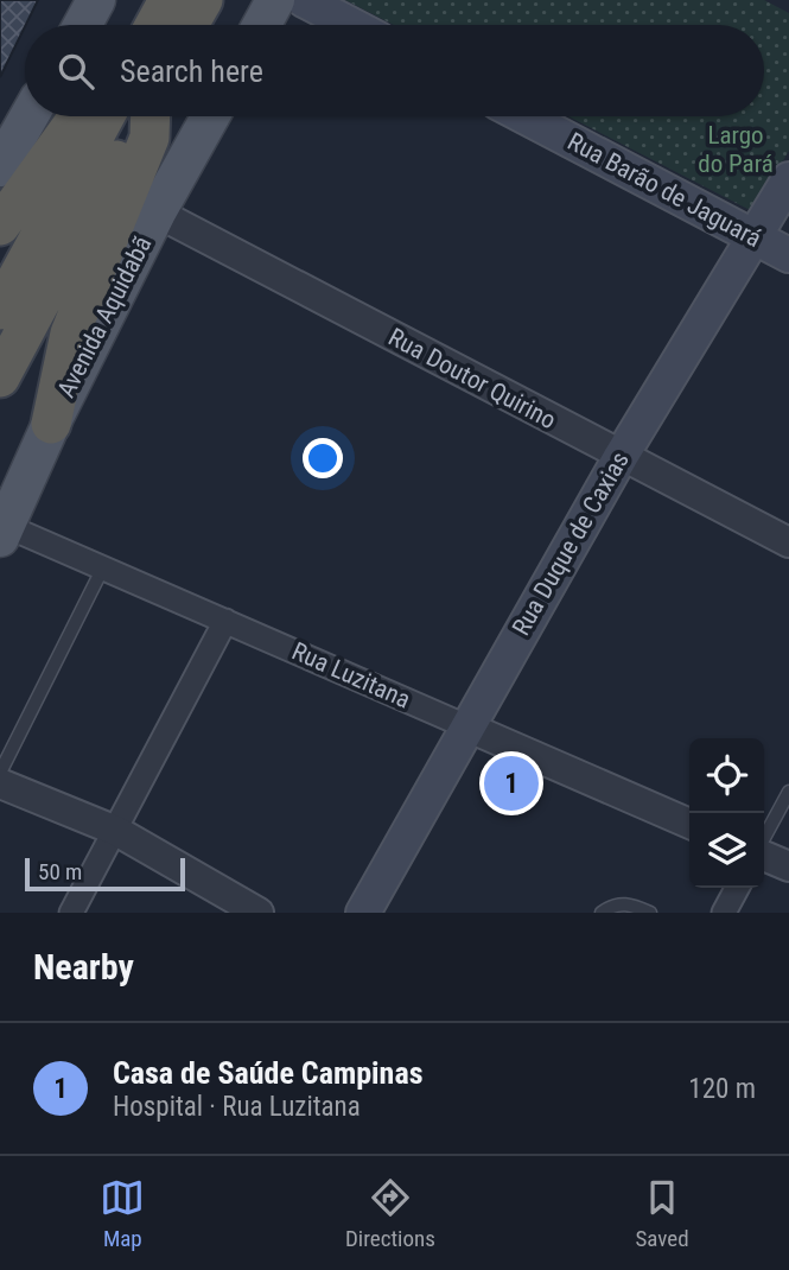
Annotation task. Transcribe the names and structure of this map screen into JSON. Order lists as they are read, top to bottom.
{
  "streets": {
    "main road": ["Rua Barão de Jaguará", "Avenida Aquidabã", "Rua Duque de Caxias"],
    "street": ["Rua Doutor Quirino", "Rua Luzitana"]
  },
  "crossings": [
    ["Rua Barão de Jaguará", "Rua Duque de Caxias"],
    ["Avenida Aquidabã", "Rua Doutor Quirino"],
    ["Avenida Aquidabã", "Rua Luzitana"],
    ["Rua Doutor Quirino", "Rua Duque de Caxias"],
    ["Rua Duque de Caxias", "Rua Luzitana"]
  ],
  "parks": ["Largo do Pará"],
  "scale_bar": "50 m",
  "page": {
    "search": "Search here",
    "pins": "1",
    "scale": "50 m",
    "heading": "Nearby",
    "list": [
      {
        "mark": "1",
        "name": "Casa de Saúde Campinas",
        "note": "Hospital · Rua Luzitana",
        "value": "120 m"
      }
    ],
    "nav": ["Map", "Directions", "Saved"]
  }
}
